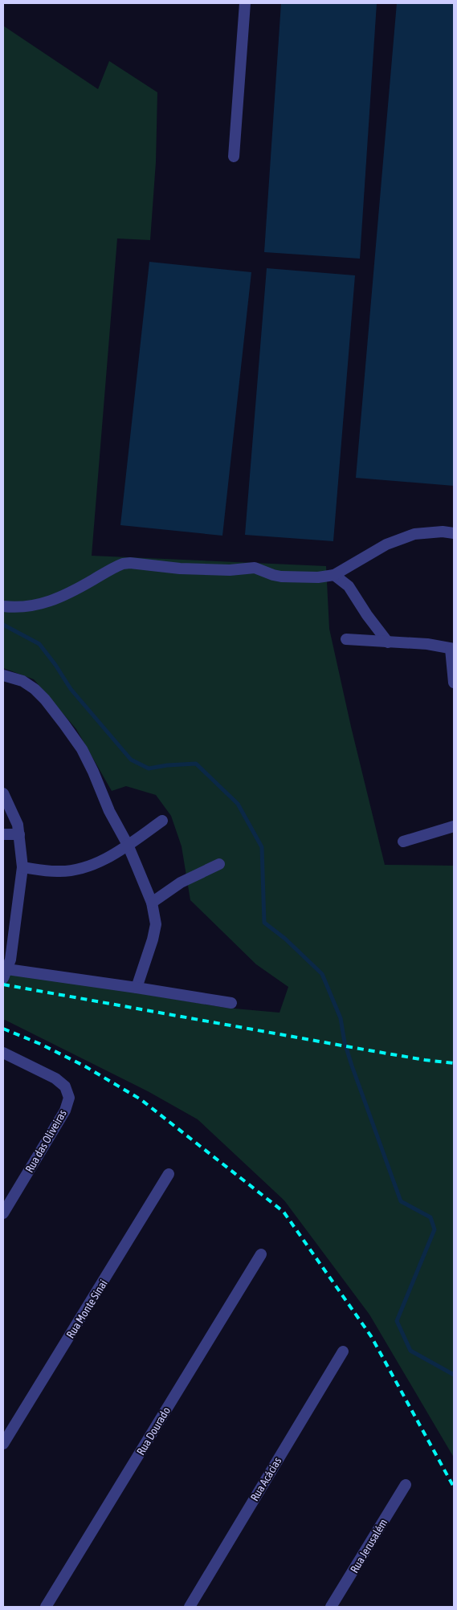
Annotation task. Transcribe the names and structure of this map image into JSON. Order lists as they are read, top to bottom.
{
  "streets": {
    "street": [
      "Rua das Oliveiras",
      "Rua Monte Sinai",
      "Rua Dourado",
      "Rua Acácias",
      "Rua Jerusalém"
    ]
  }
}
